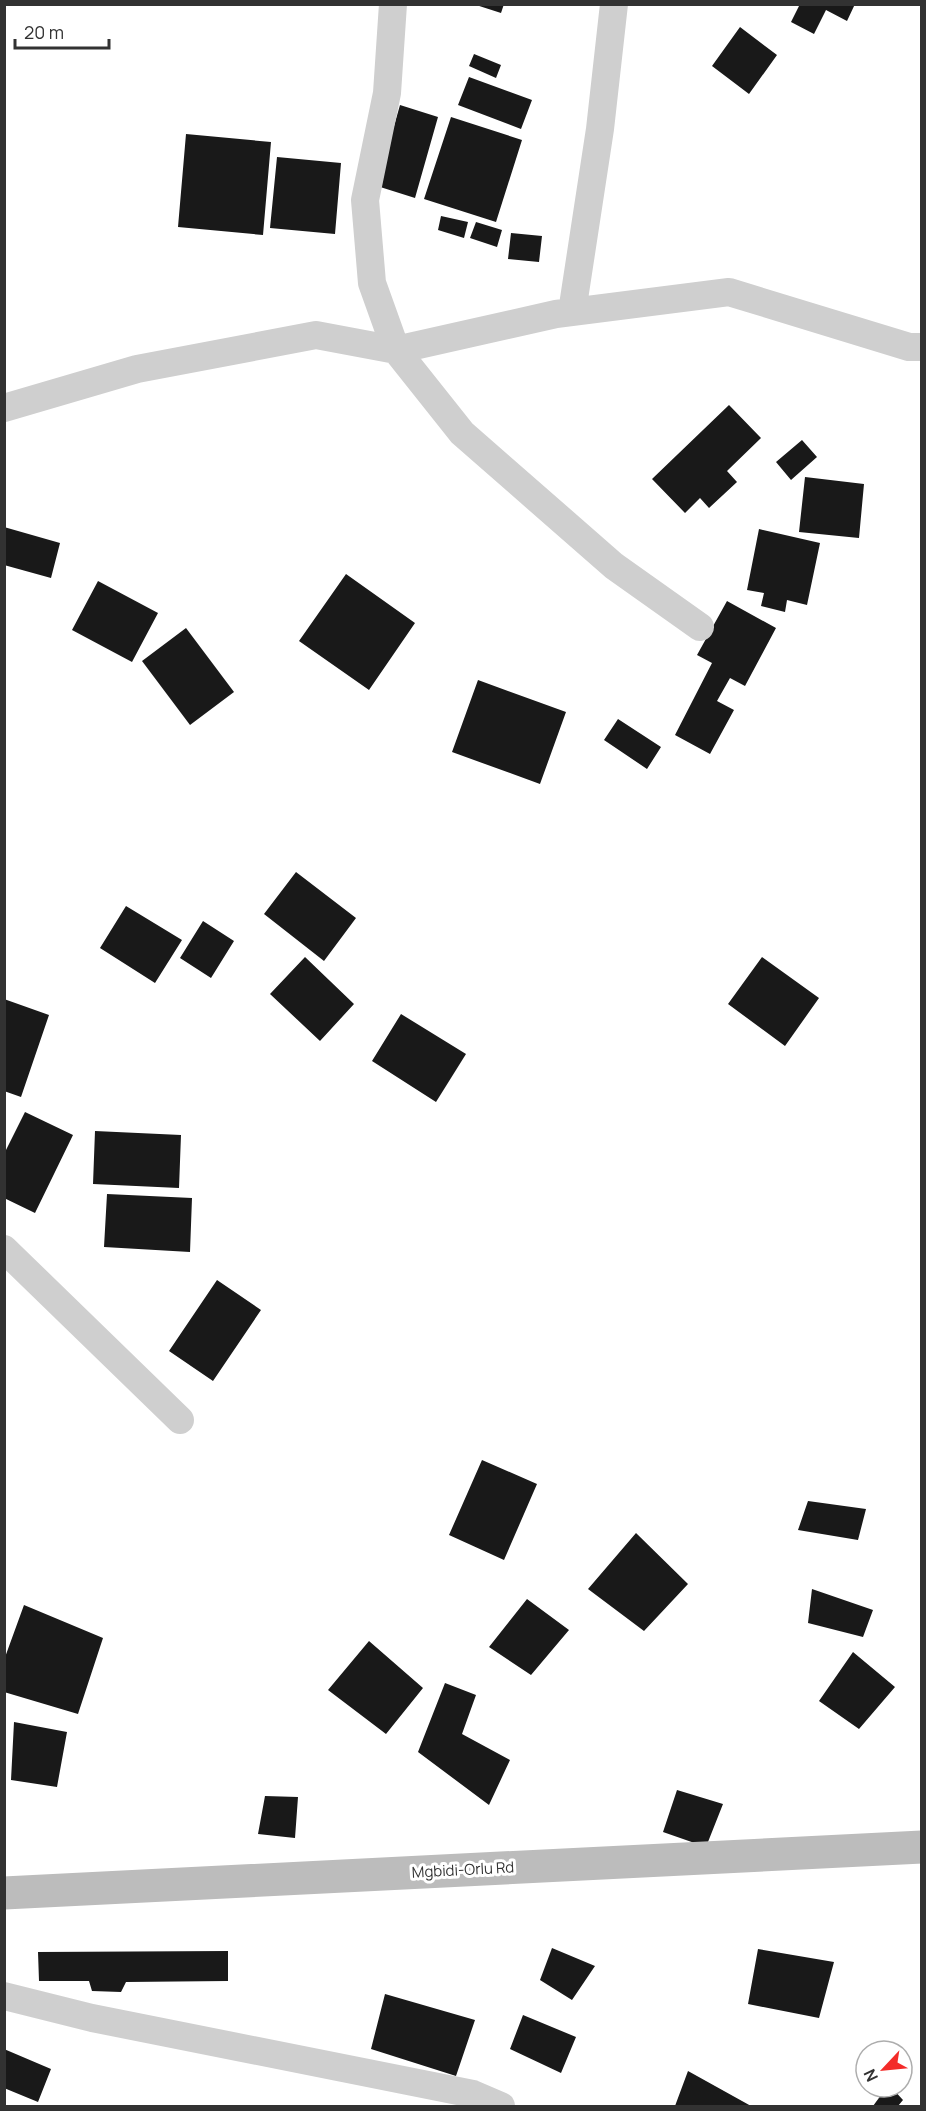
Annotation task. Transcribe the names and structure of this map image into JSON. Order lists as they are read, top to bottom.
{
  "streets": {
    "main road": ["Mgbidi-Orlu Rd"]
  },
  "scale_bar": "20 m",
  "north": "bottom left"
}
